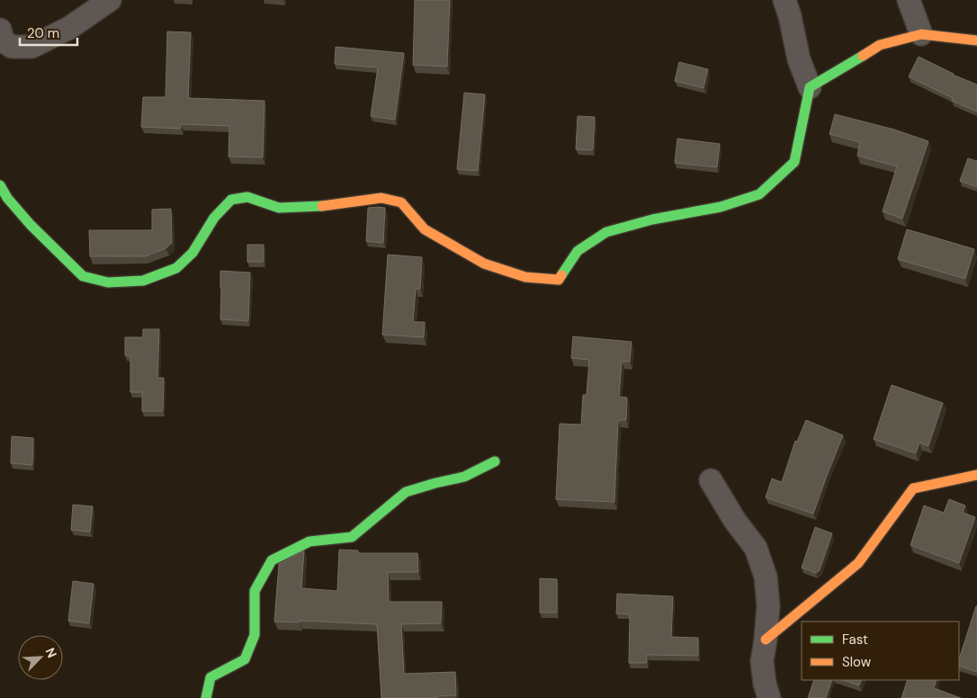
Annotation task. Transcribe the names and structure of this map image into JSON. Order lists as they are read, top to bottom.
{
  "legend": ["Fast", "Slow"],
  "scale_bar": "20 m",
  "north": "top right"
}
